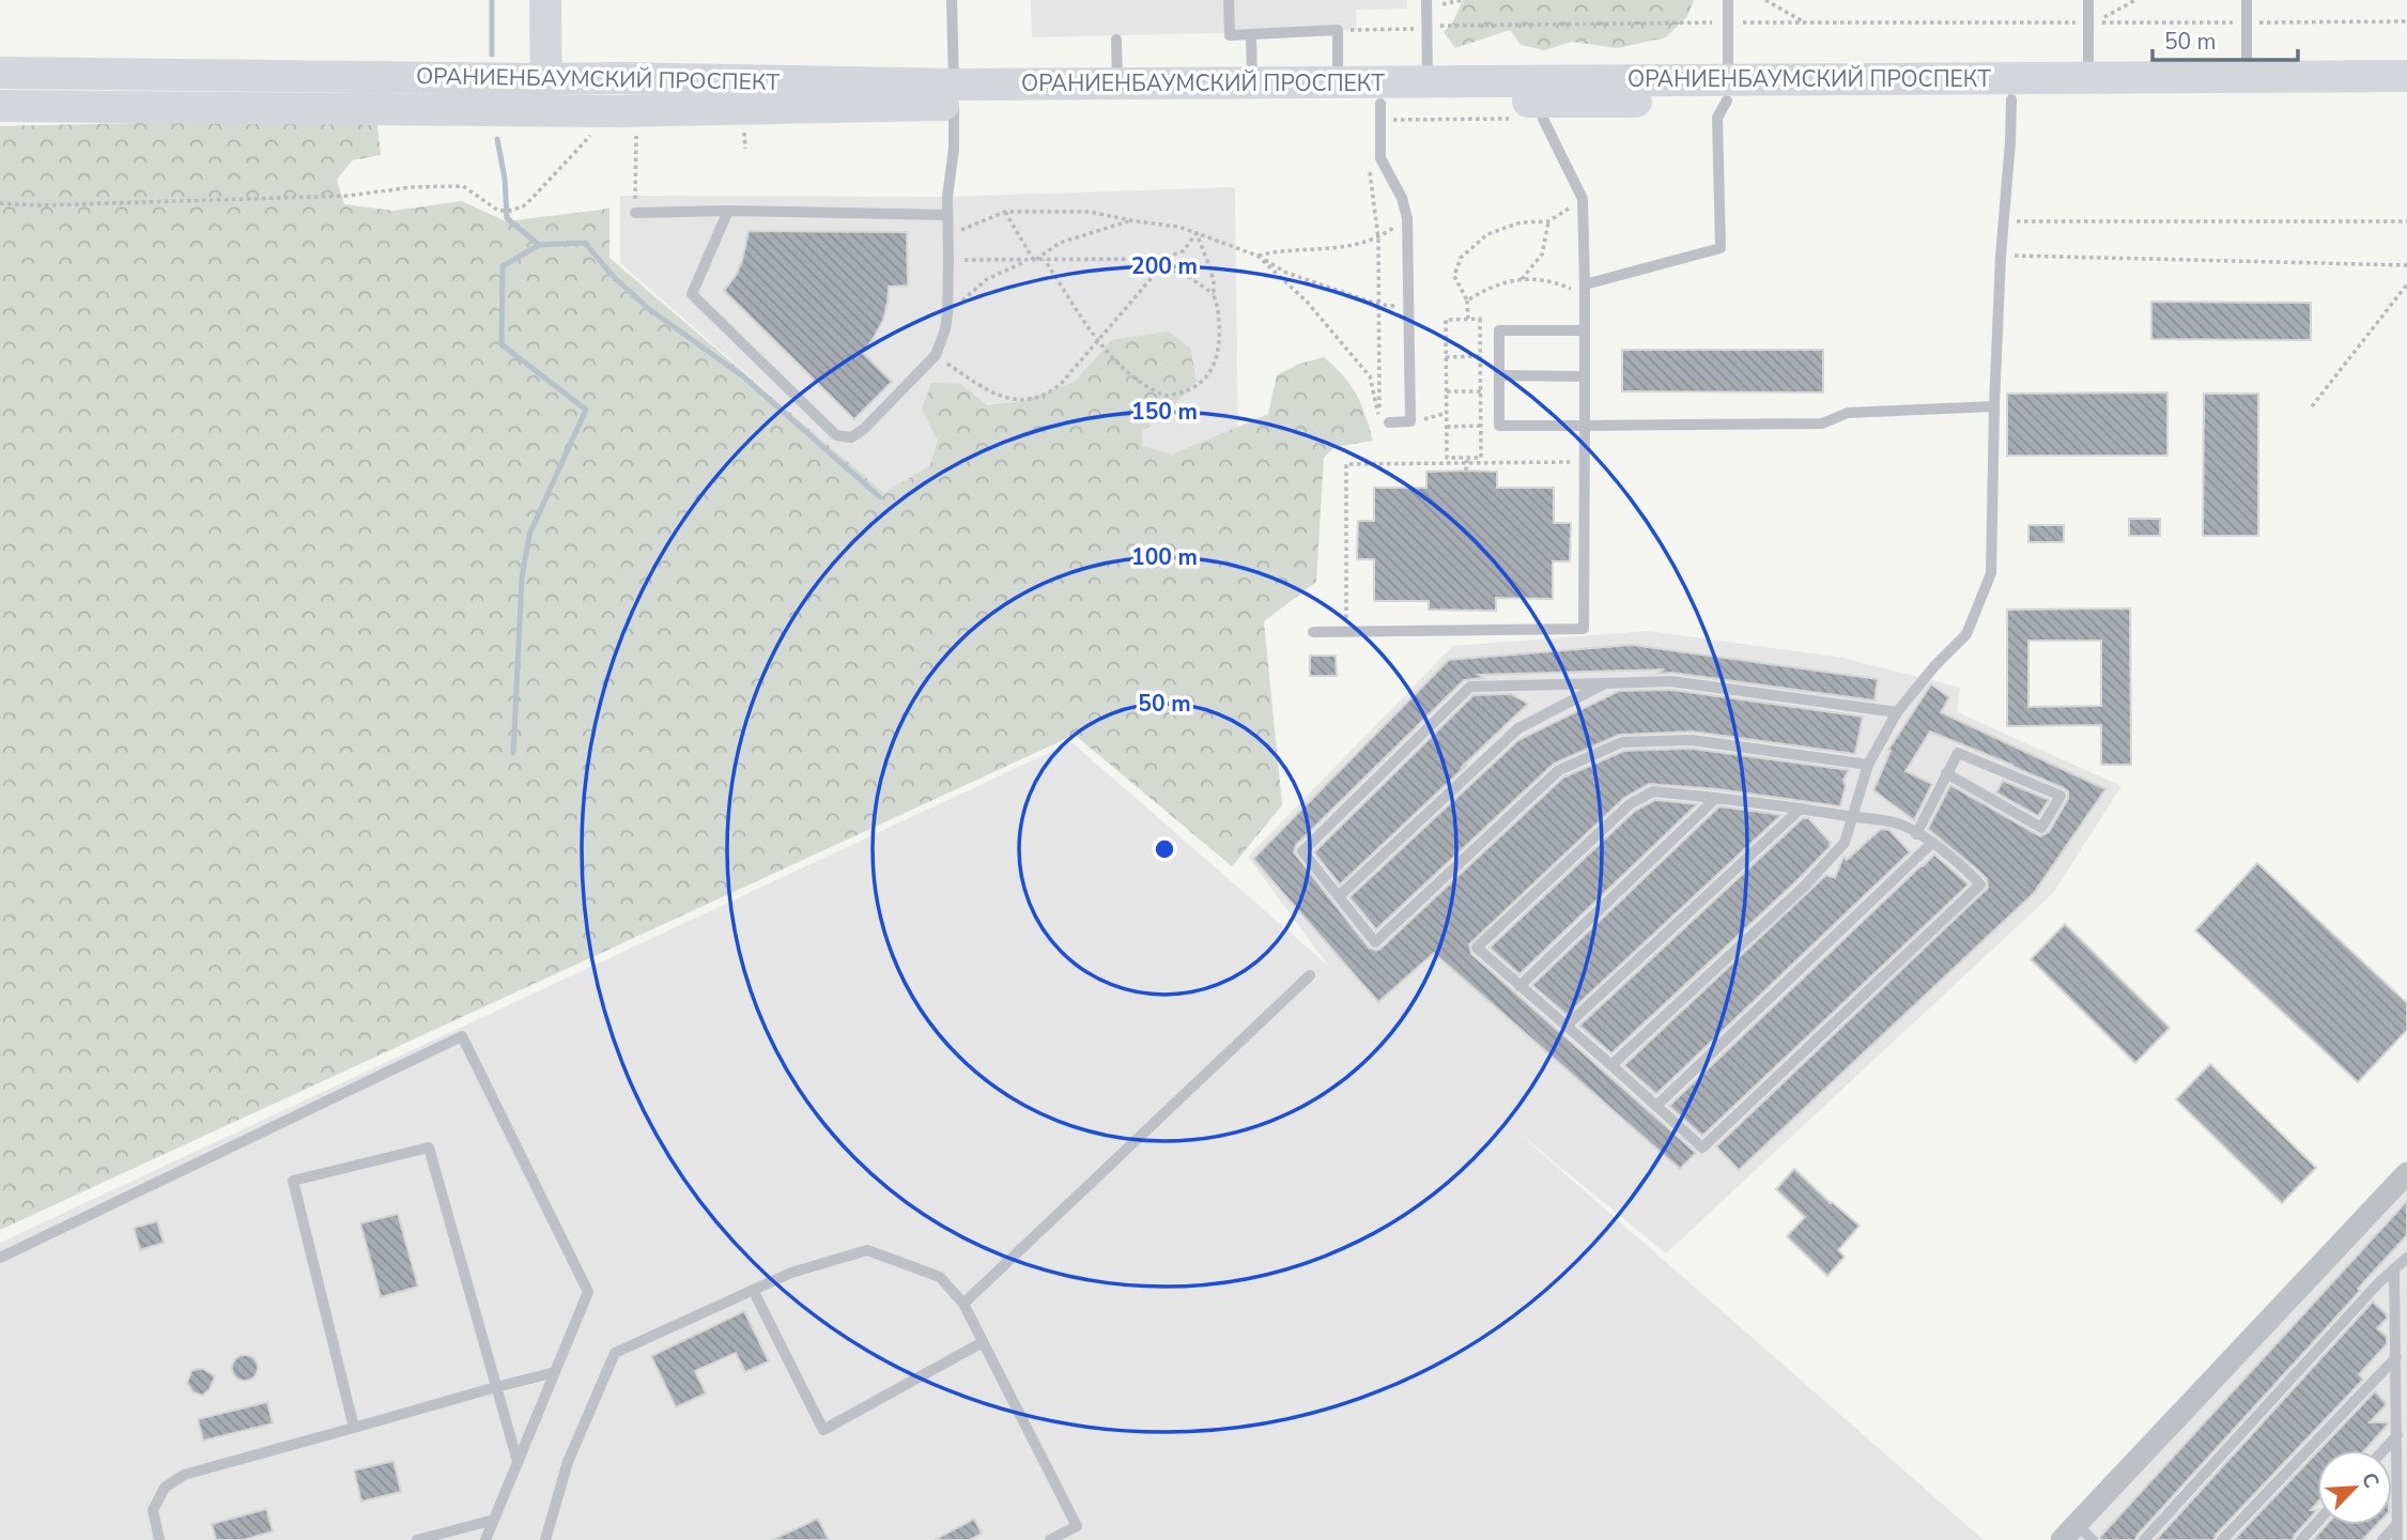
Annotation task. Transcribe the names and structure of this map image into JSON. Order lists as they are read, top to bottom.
{
  "streets": {
    "main road": ["ОРАНИЕНБАУМСКИЙ ПРОСПЕКТ"]
  },
  "scale_bar": "50 m",
  "north": "top right",
  "rings": [
    "200 m",
    "150 m",
    "100 m",
    "50 m"
  ]
}
